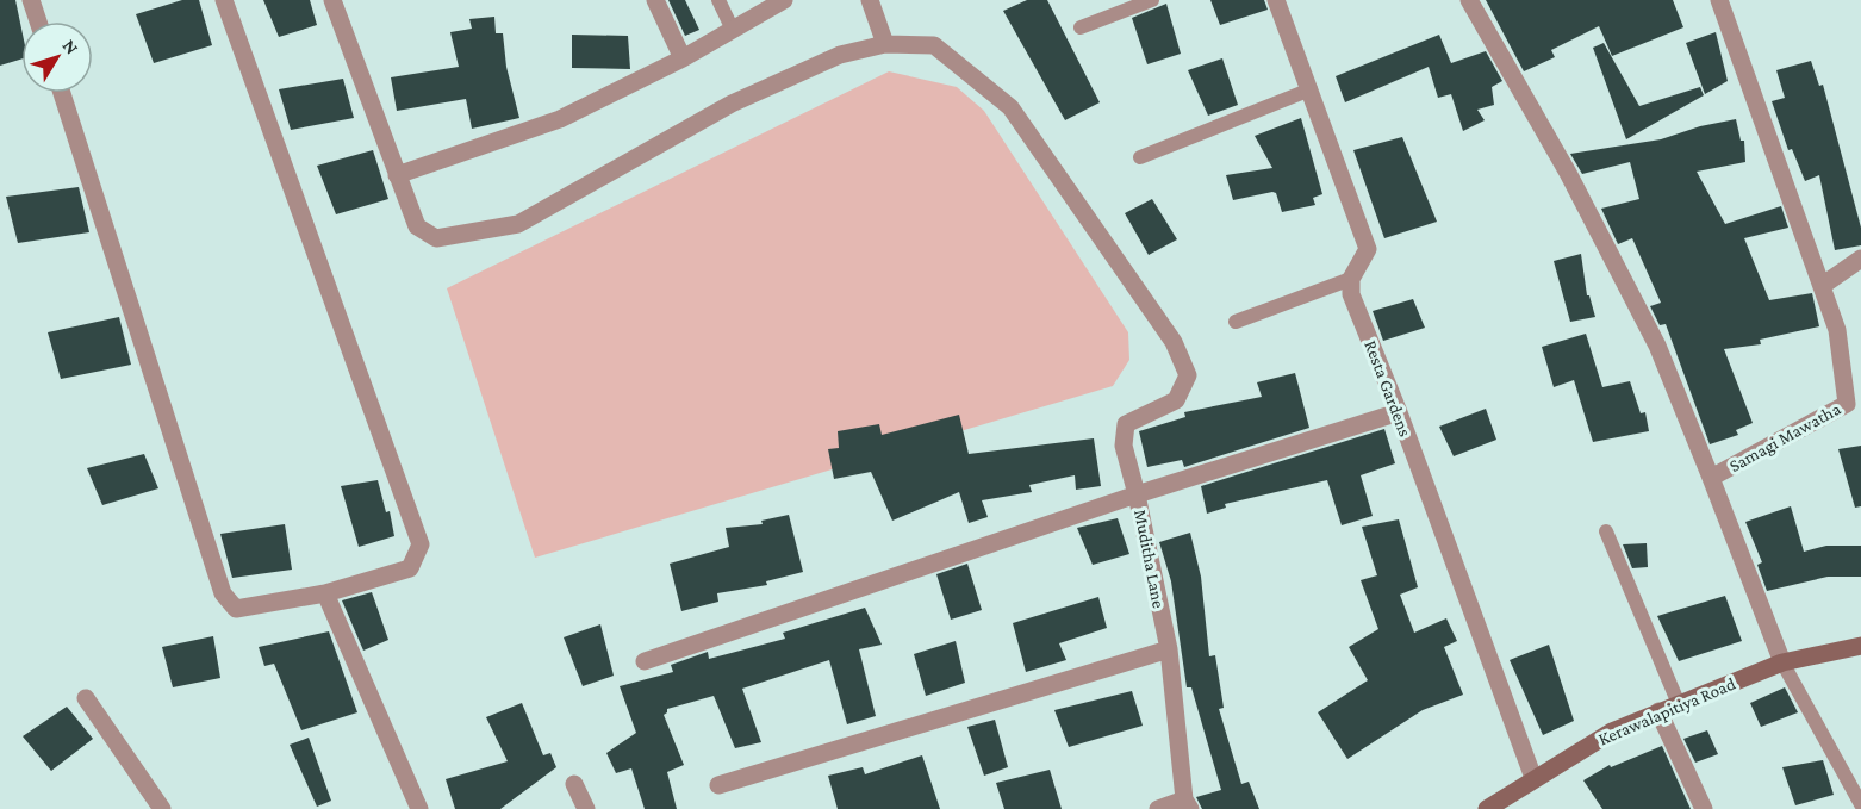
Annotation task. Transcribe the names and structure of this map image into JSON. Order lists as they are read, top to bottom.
{
  "streets": {
    "street": [
      "Resta Gardens",
      "Samagi Mawatha",
      "Muditha Lane",
      "Kerawalapitiya Road"
    ]
  },
  "crossings": [
    ["Resta Gardens", "Muditha Lane"],
    ["Resta Gardens", "Kerawalapitiya Road"],
    ["Samagi Mawatha", "Kerawalapitiya Road"]
  ],
  "north": "top right"
}
